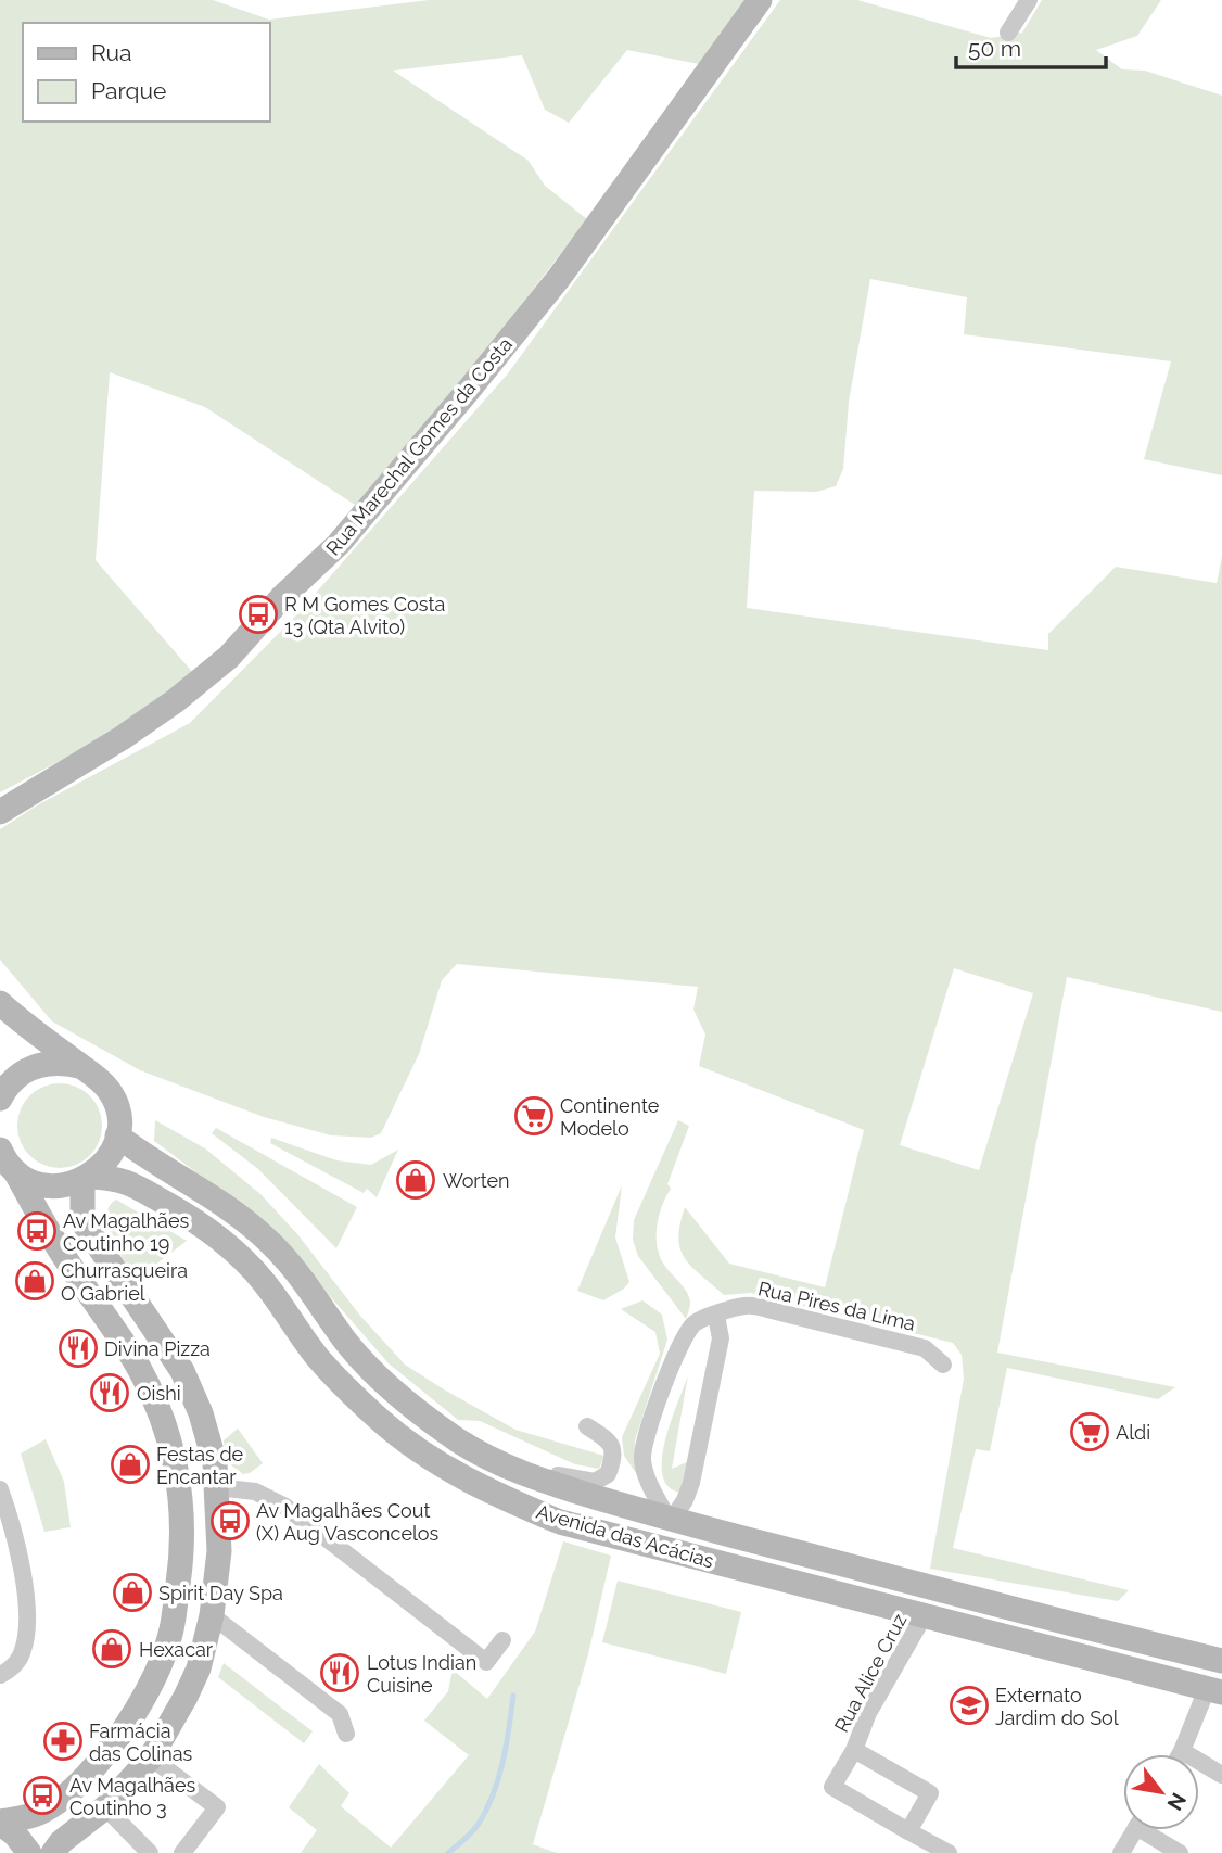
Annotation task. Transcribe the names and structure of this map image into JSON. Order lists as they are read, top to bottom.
{
  "streets": {
    "main road": ["Rua Marechal Gomes da Costa", "Avenida das Acácias"],
    "street": ["Rua Pires da Lima", "Rua Alice Cruz"]
  },
  "crossings": [
    ["Rua Pires da Lima", "Avenida das Acácias"],
    ["Avenida das Acácias", "Rua Alice Cruz"]
  ],
  "places": {
    "bus stop": [
      "R M Gomes Costa 13 (Qta Alvito)",
      "Av Magalhães Coutinho 19",
      "Av Magalhães Cout (X) Aug Vasconcelos",
      "Av Magalhães Coutinho 3"
    ],
    "supermarket": ["Continente Modelo", "Aldi"],
    "shop": [
      "Worten",
      "Churrasqueira O Gabriel",
      "Festas de Encantar",
      "Spirit Day Spa",
      "Hexacar"
    ],
    "restaurant": ["Divina Pizza", "Oishi", "Lotus Indian Cuisine"],
    "school or university": ["Externato Jardim do Sol"],
    "pharmacy": ["Farmácia das Colinas"]
  },
  "legend": ["Rua", "Parque"],
  "scale_bar": "50 m",
  "north": "bottom right"
}
